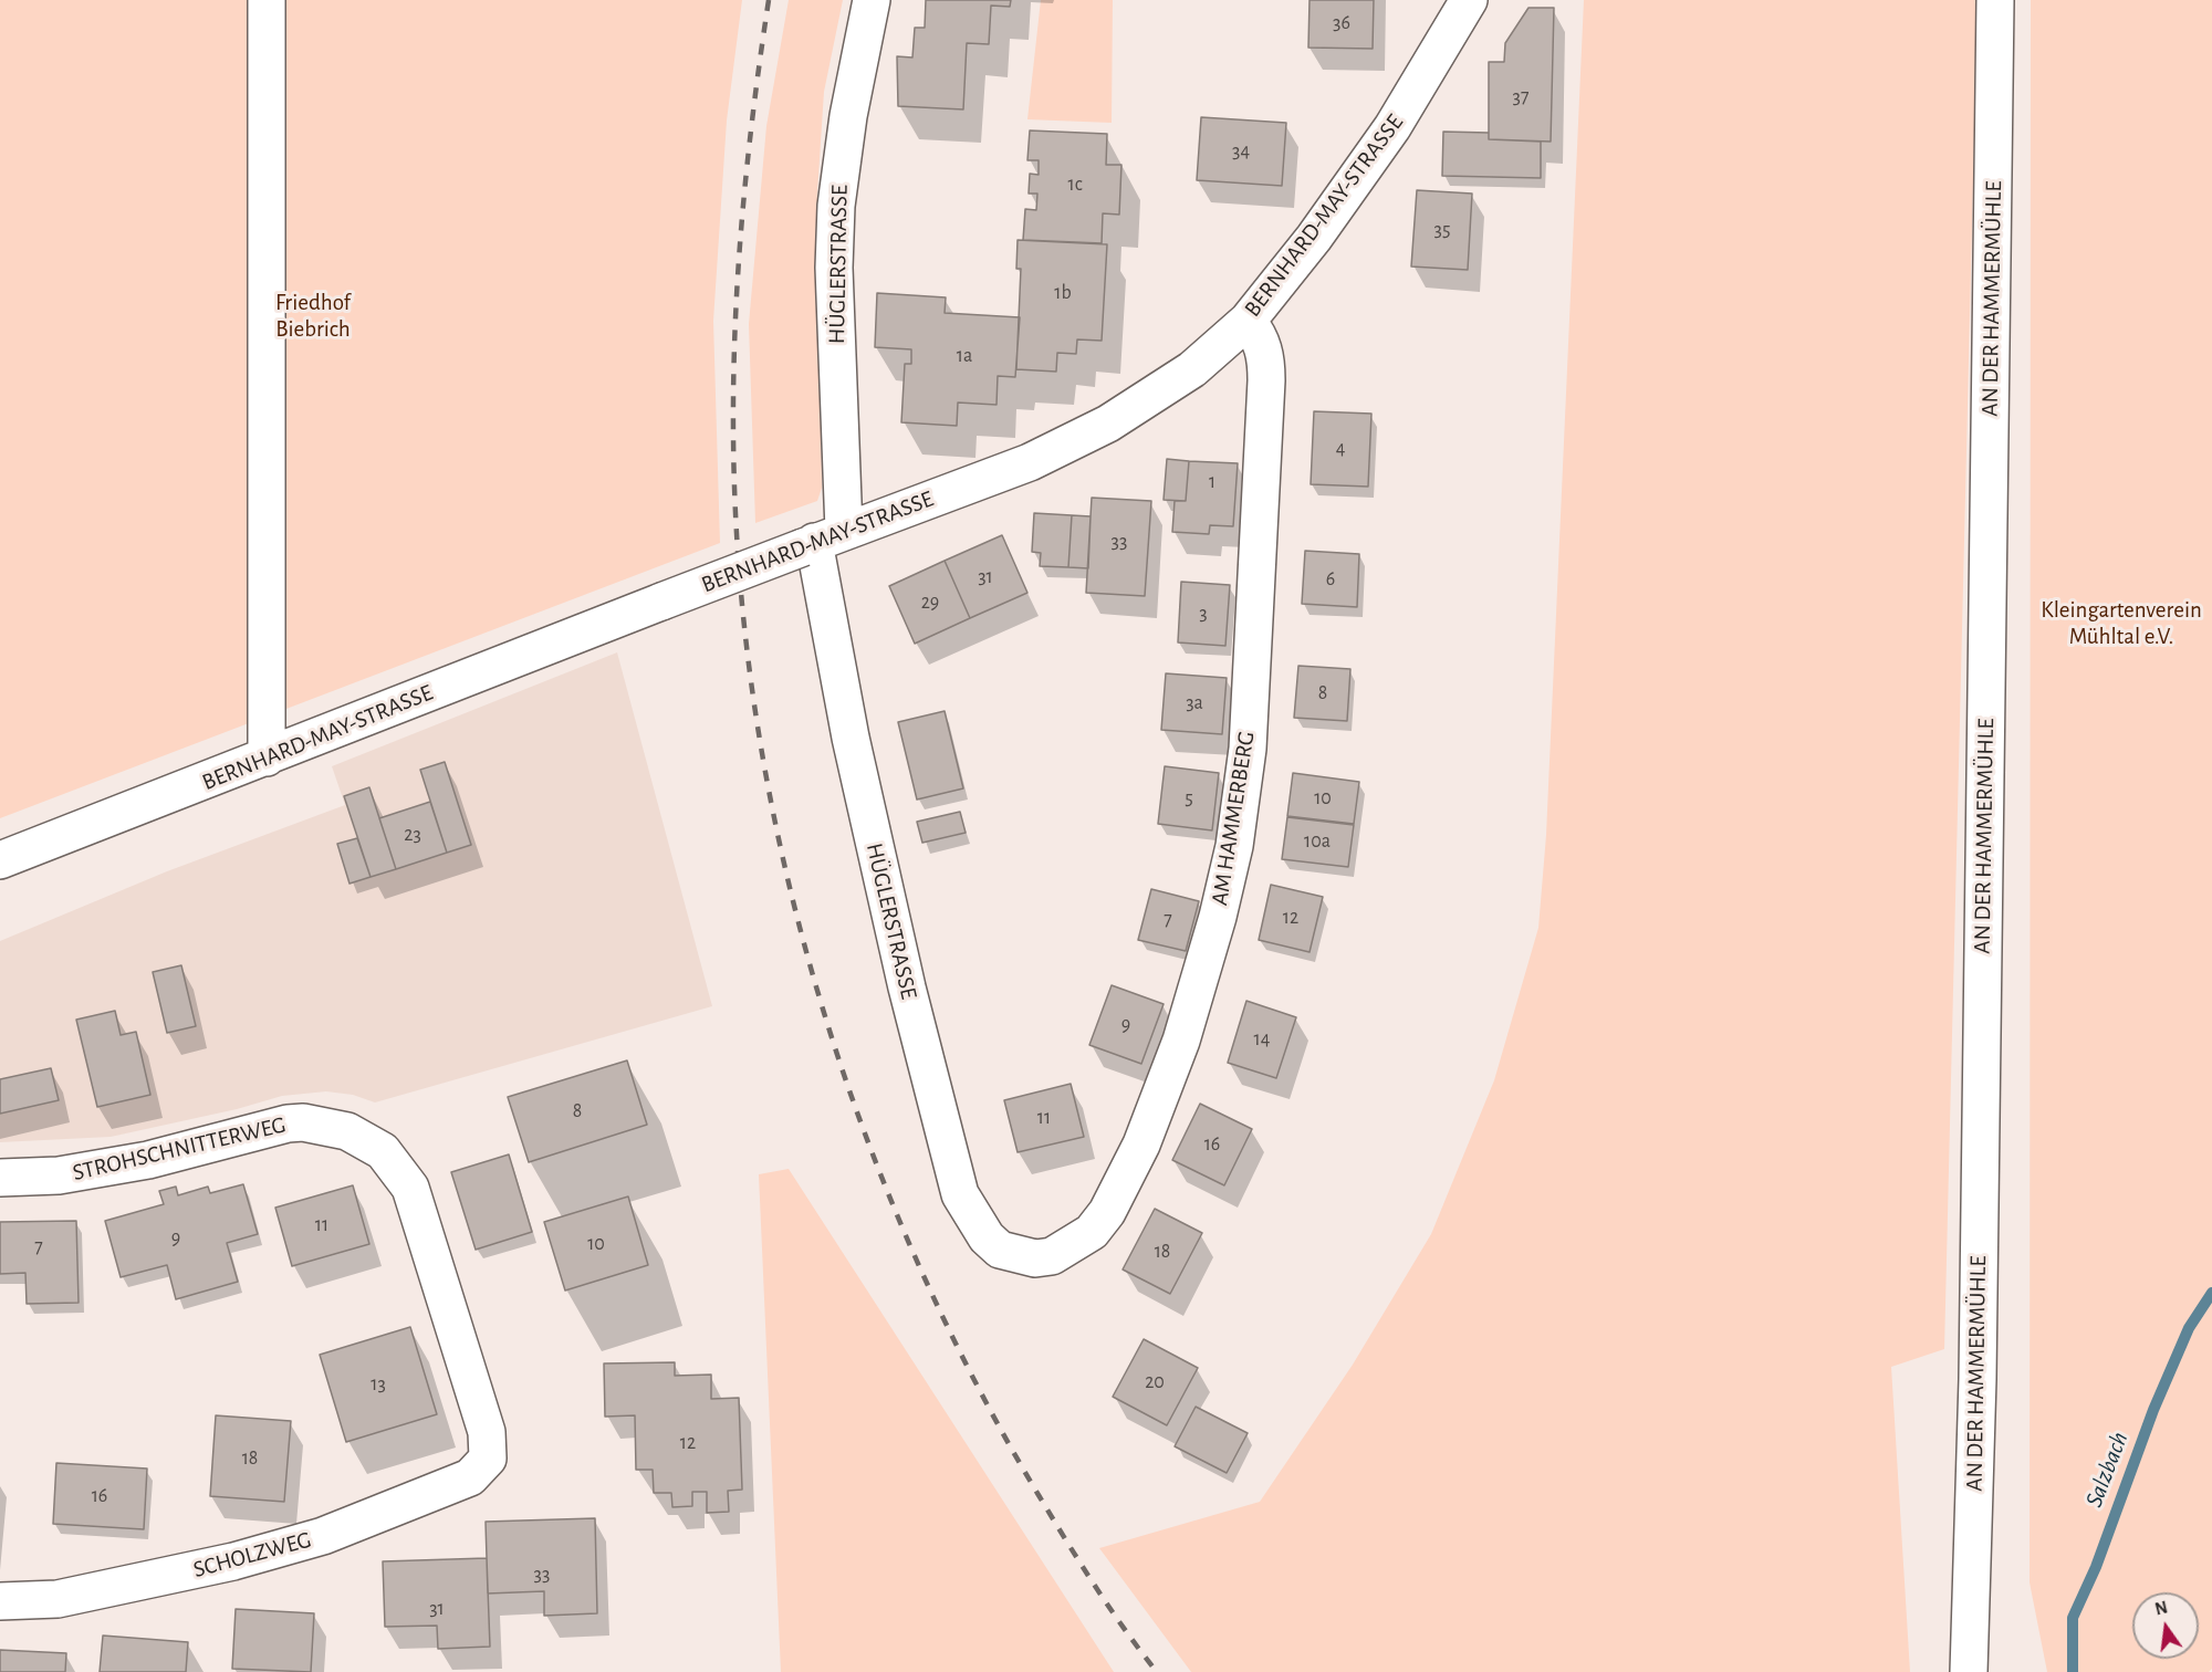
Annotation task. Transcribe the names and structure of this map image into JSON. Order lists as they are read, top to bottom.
{
  "streets": {
    "street": [
      "BERNHARD-MAY-STRASSE",
      "HÜGLERSTRASSE",
      "AN DER HAMMERMÜHLE",
      "AM HAMMERBERG",
      "STROHSCHNITTERWEG",
      "SCHOLZWEG"
    ]
  },
  "crossings": [
    ["BERNHARD-MAY-STRASSE", "HÜGLERSTRASSE"],
    ["BERNHARD-MAY-STRASSE", "AM HAMMERBERG"],
    ["HÜGLERSTRASSE", "AM HAMMERBERG"],
    ["STROHSCHNITTERWEG", "SCHOLZWEG"]
  ],
  "water": ["Salzbach"],
  "parks": ["Friedhof Biebrich", "Kleingartenverein Mühltal e.V."],
  "house_numbers": [
    "36",
    "37",
    "34",
    "1c",
    "35",
    "1b",
    "1a",
    "4",
    "1",
    "33",
    "31",
    "6",
    "29",
    "3",
    "8",
    "3a",
    "5",
    "10",
    "23",
    "10a",
    "12",
    "7",
    "9",
    "14",
    "8",
    "11",
    "16",
    "11",
    "9",
    "10",
    "7",
    "18",
    "20",
    "13",
    "12",
    "18",
    "16",
    "33",
    "31"
  ],
  "north": "top"
}
